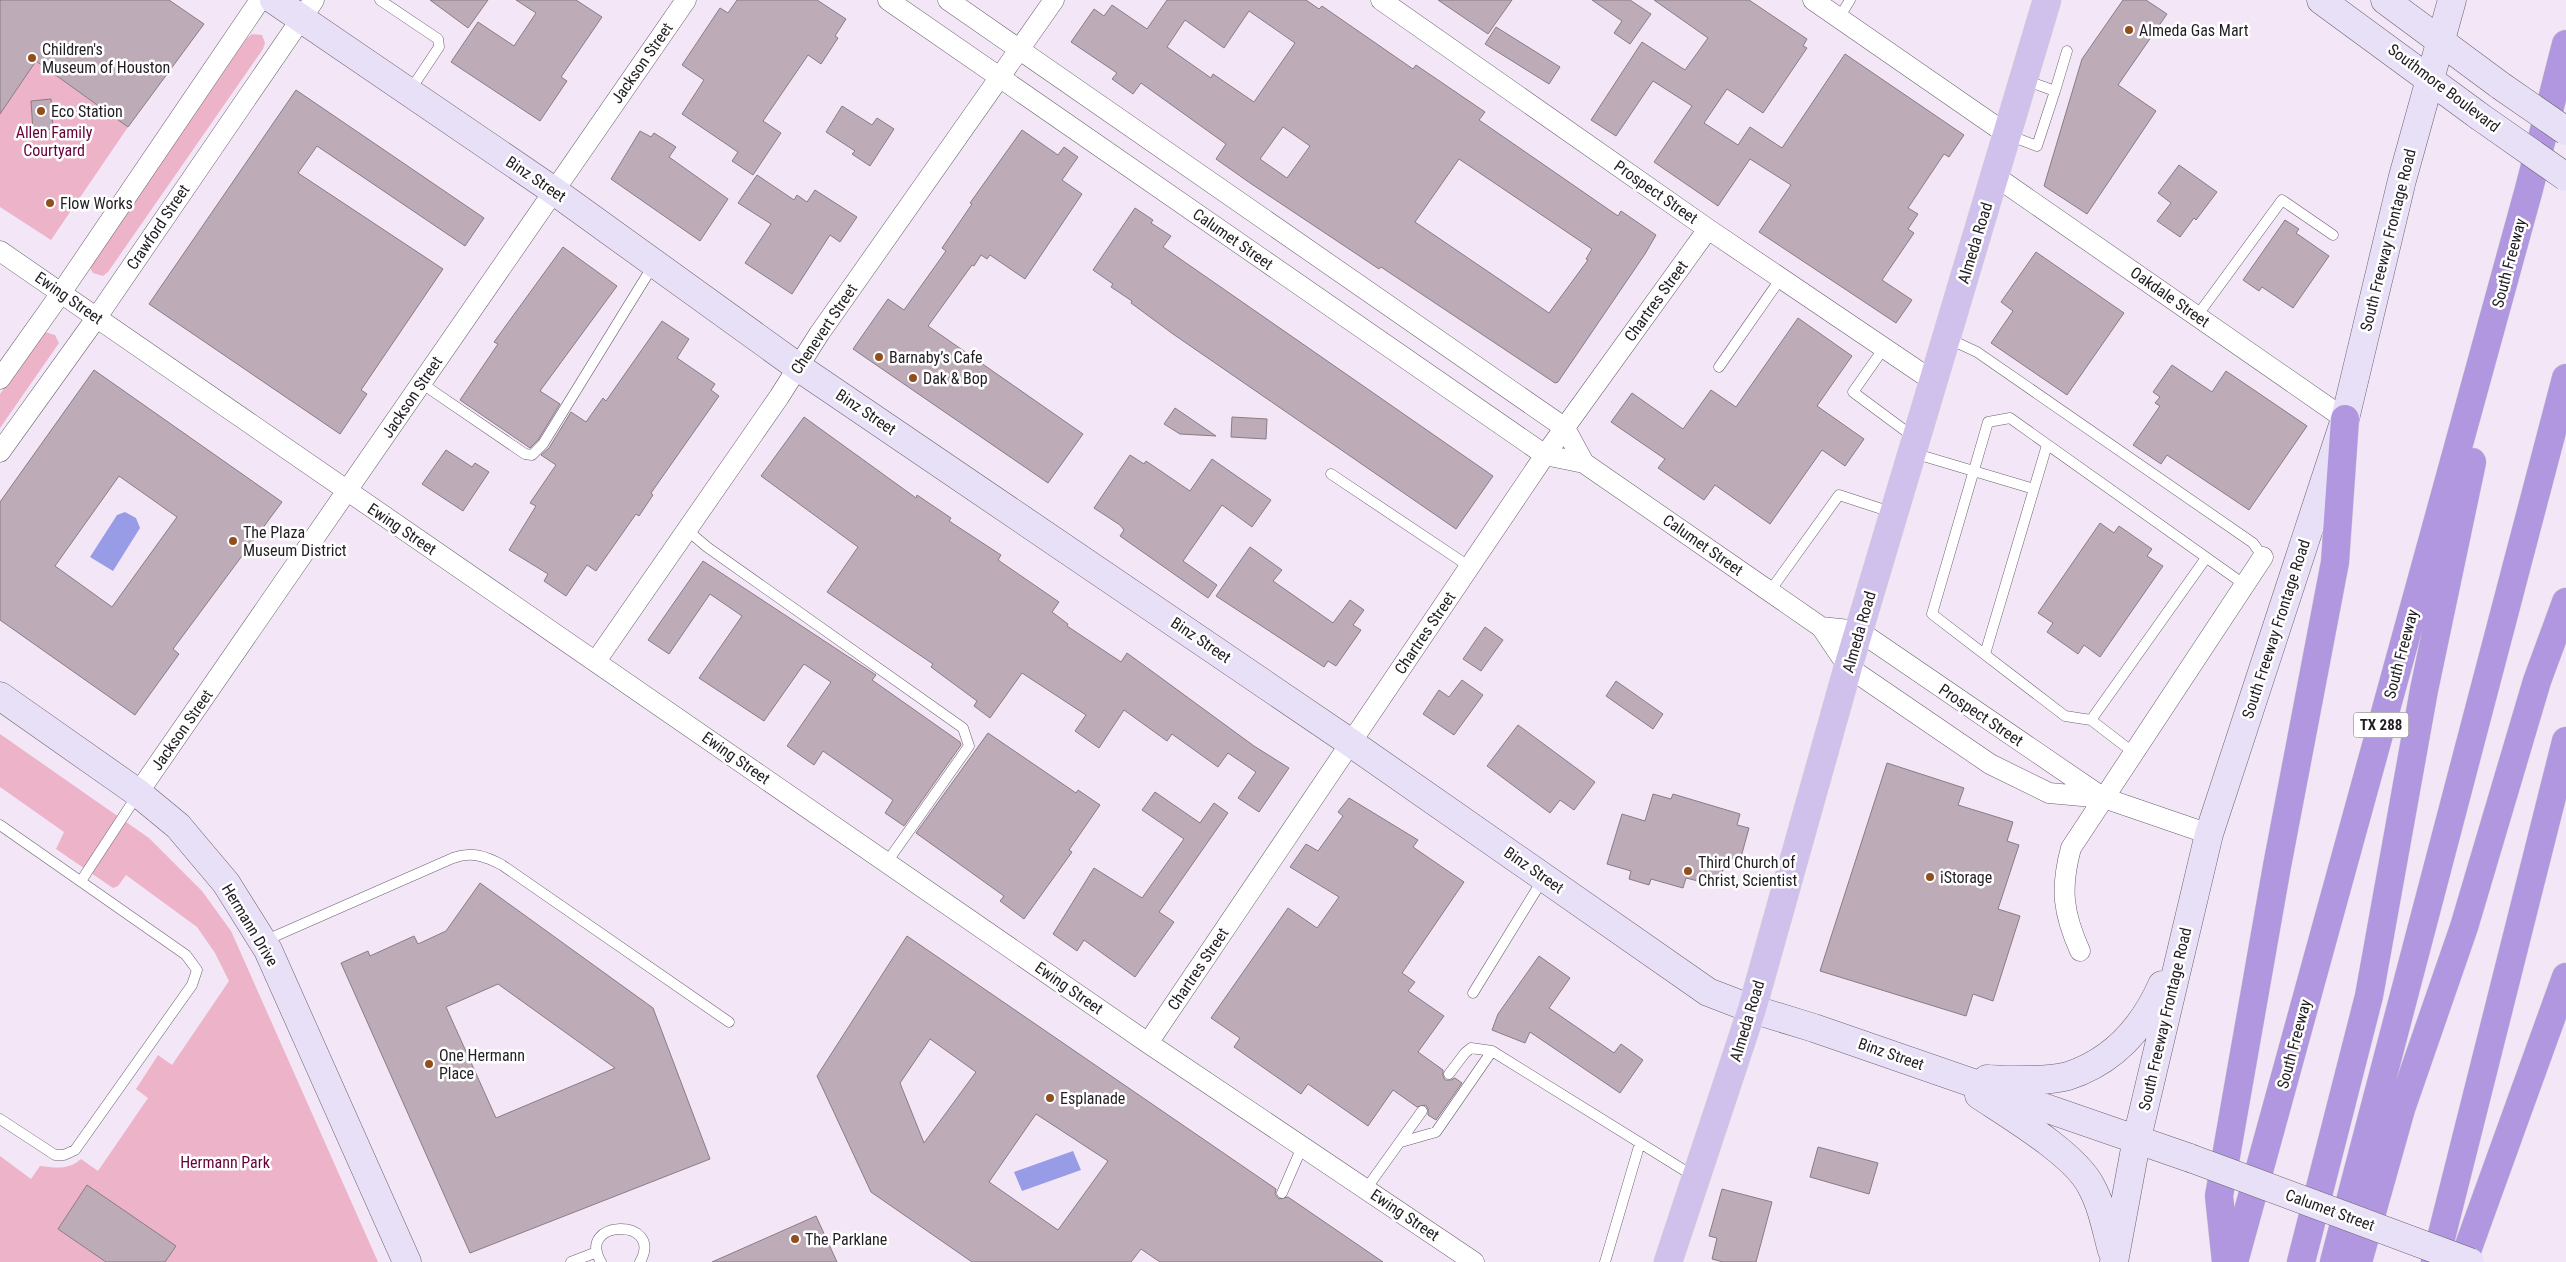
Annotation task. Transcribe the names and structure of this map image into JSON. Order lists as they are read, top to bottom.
{
  "streets": {
    "highway": ["South Freeway", "TX 288"],
    "main road": [
      "Southmore Boulevard",
      "Binz Street",
      "Calumet Street",
      "South Freeway Frontage Road",
      "Almeda Road",
      "Hermann Drive"
    ],
    "street": [
      "Jackson Street",
      "Prospect Street",
      "Crawford Street",
      "Oakdale Street",
      "Ewing Street",
      "Chartres Street",
      "Chenevert Street"
    ]
  },
  "crossings": [
    ["Jackson Street", "Binz Street"],
    ["Jackson Street", "Ewing Street"],
    ["Jackson Street", "Hermann Drive"],
    ["Southmore Boulevard", "South Freeway Frontage Road"],
    ["Binz Street", "Crawford Street"],
    ["Binz Street", "Calumet Street"],
    ["Binz Street", "South Freeway Frontage Road"],
    ["Binz Street", "Almeda Road"],
    ["Binz Street", "Chartres Street"],
    ["Binz Street", "Chenevert Street"],
    ["Prospect Street", "Calumet Street"],
    ["Prospect Street", "South Freeway Frontage Road"],
    ["Prospect Street", "Almeda Road"],
    ["Prospect Street", "Chartres Street"],
    ["Crawford Street", "Ewing Street"],
    ["Calumet Street", "Almeda Road"],
    ["Calumet Street", "Chartres Street"],
    ["Calumet Street", "Chenevert Street"],
    ["South Freeway Frontage Road", "Oakdale Street"],
    ["Almeda Road", "Oakdale Street"],
    ["Ewing Street", "Chartres Street"],
    ["Ewing Street", "Chenevert Street"]
  ],
  "parks": ["Allen Family Courtyard", "Hermann Park"],
  "places": [
    "Almeda Gas Mart",
    "Children's Museum of Houston",
    "Eco Station",
    "Flow Works",
    "Barnaby’s Cafe",
    "Dak & Bop",
    "The Plaza Museum District",
    "Third Church of Christ, Scientist",
    "iStorage",
    "One Hermann Place",
    "Esplanade",
    "The Parklane"
  ]
}
